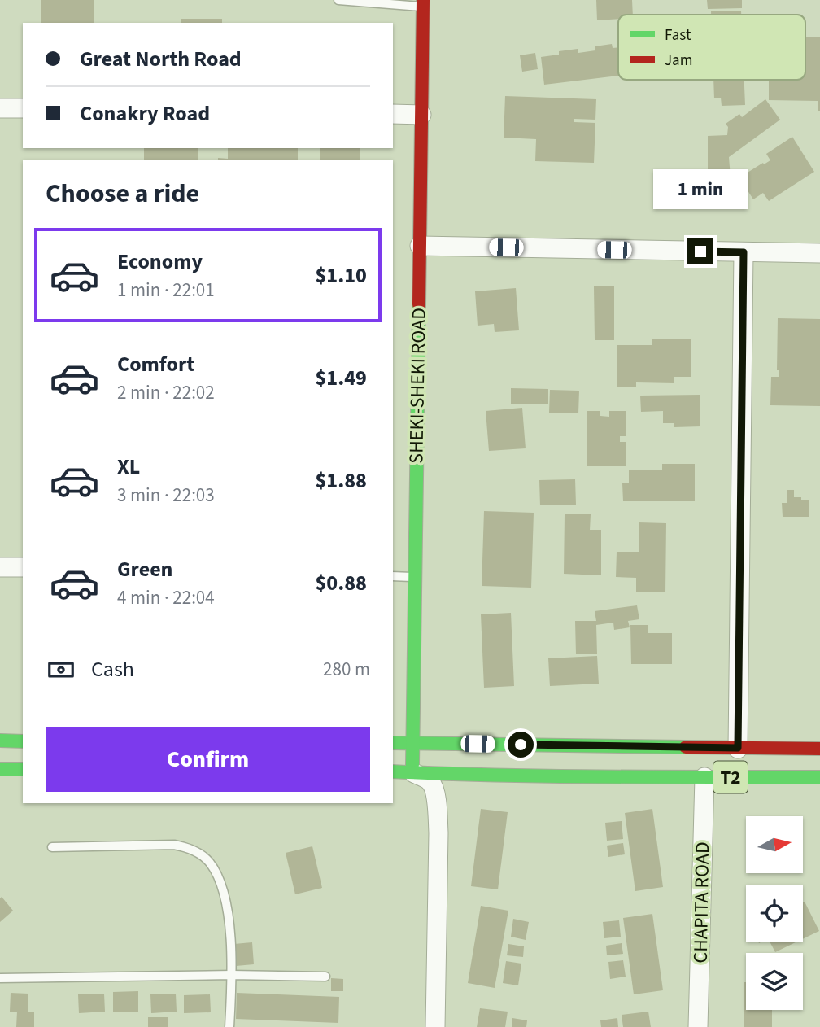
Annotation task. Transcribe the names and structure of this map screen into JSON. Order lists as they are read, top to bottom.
{
  "streets": {
    "main road": ["SHEKI-SHEKI ROAD", "T2"],
    "street": ["CHAPITA ROAD"]
  },
  "crossings": [
    ["SHEKI-SHEKI ROAD", "T2"],
    ["T2", "CHAPITA ROAD"]
  ],
  "legend": ["Fast", "Jam"],
  "north": "right",
  "page": {
    "banner": ["Great North Road", "Conakry Road"],
    "heading": "Choose a ride",
    "bubble": "1 min",
    "list": [
      {
        "name": "Economy",
        "note": "1 min · 22:01",
        "value": "$1.10"
      },
      {
        "name": "Comfort",
        "note": "2 min · 22:02",
        "value": "$1.49"
      },
      {
        "name": "XL",
        "note": "3 min · 22:03",
        "value": "$1.88"
      },
      {
        "name": "Green",
        "note": "4 min · 22:04",
        "value": "$0.88"
      }
    ],
    "pay": ["Cash", "280 m"],
    "buttons": "Confirm"
  }
}
